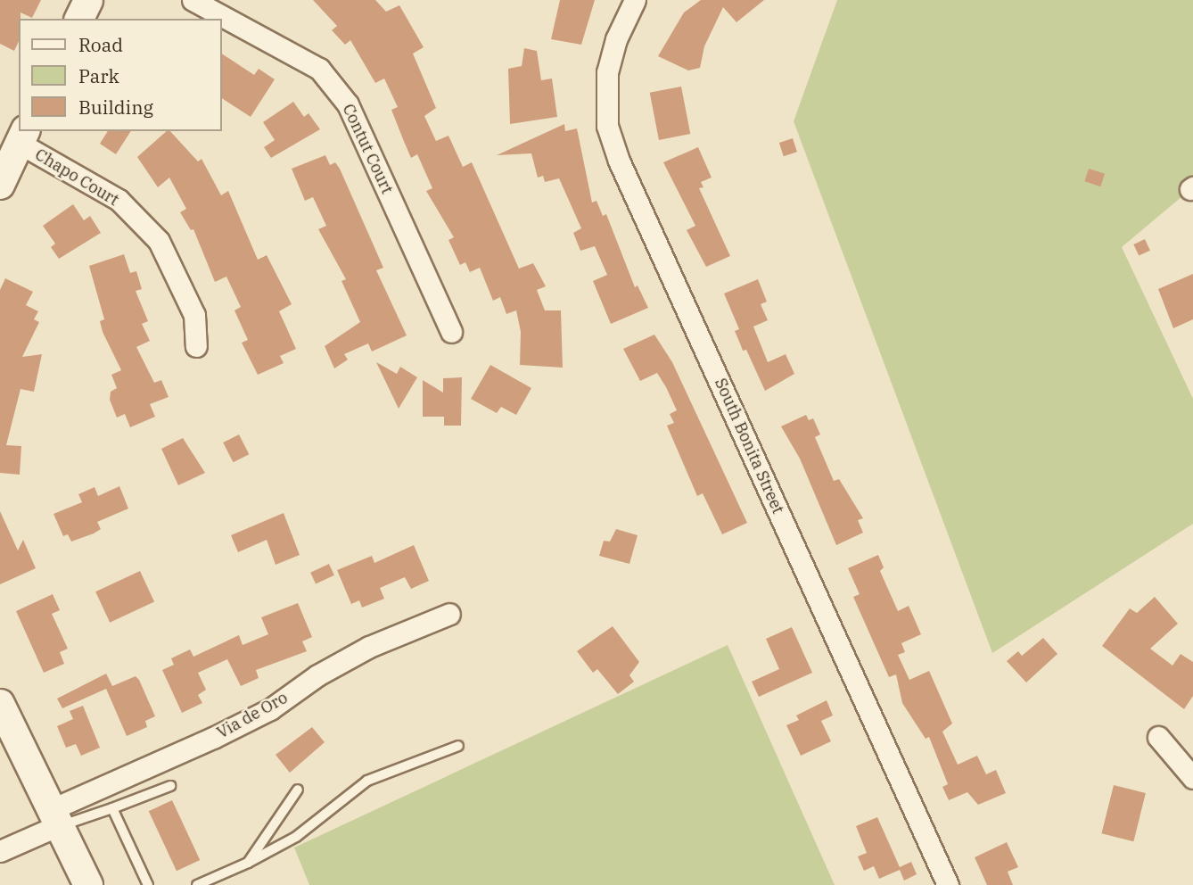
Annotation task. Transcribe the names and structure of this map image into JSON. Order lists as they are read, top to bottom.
{
  "streets": {
    "street": [
      "Contut Court",
      "Chapo Court",
      "South Bonita Street",
      "Via de Oro"
    ]
  },
  "legend": ["Road", "Park", "Building"]
}
